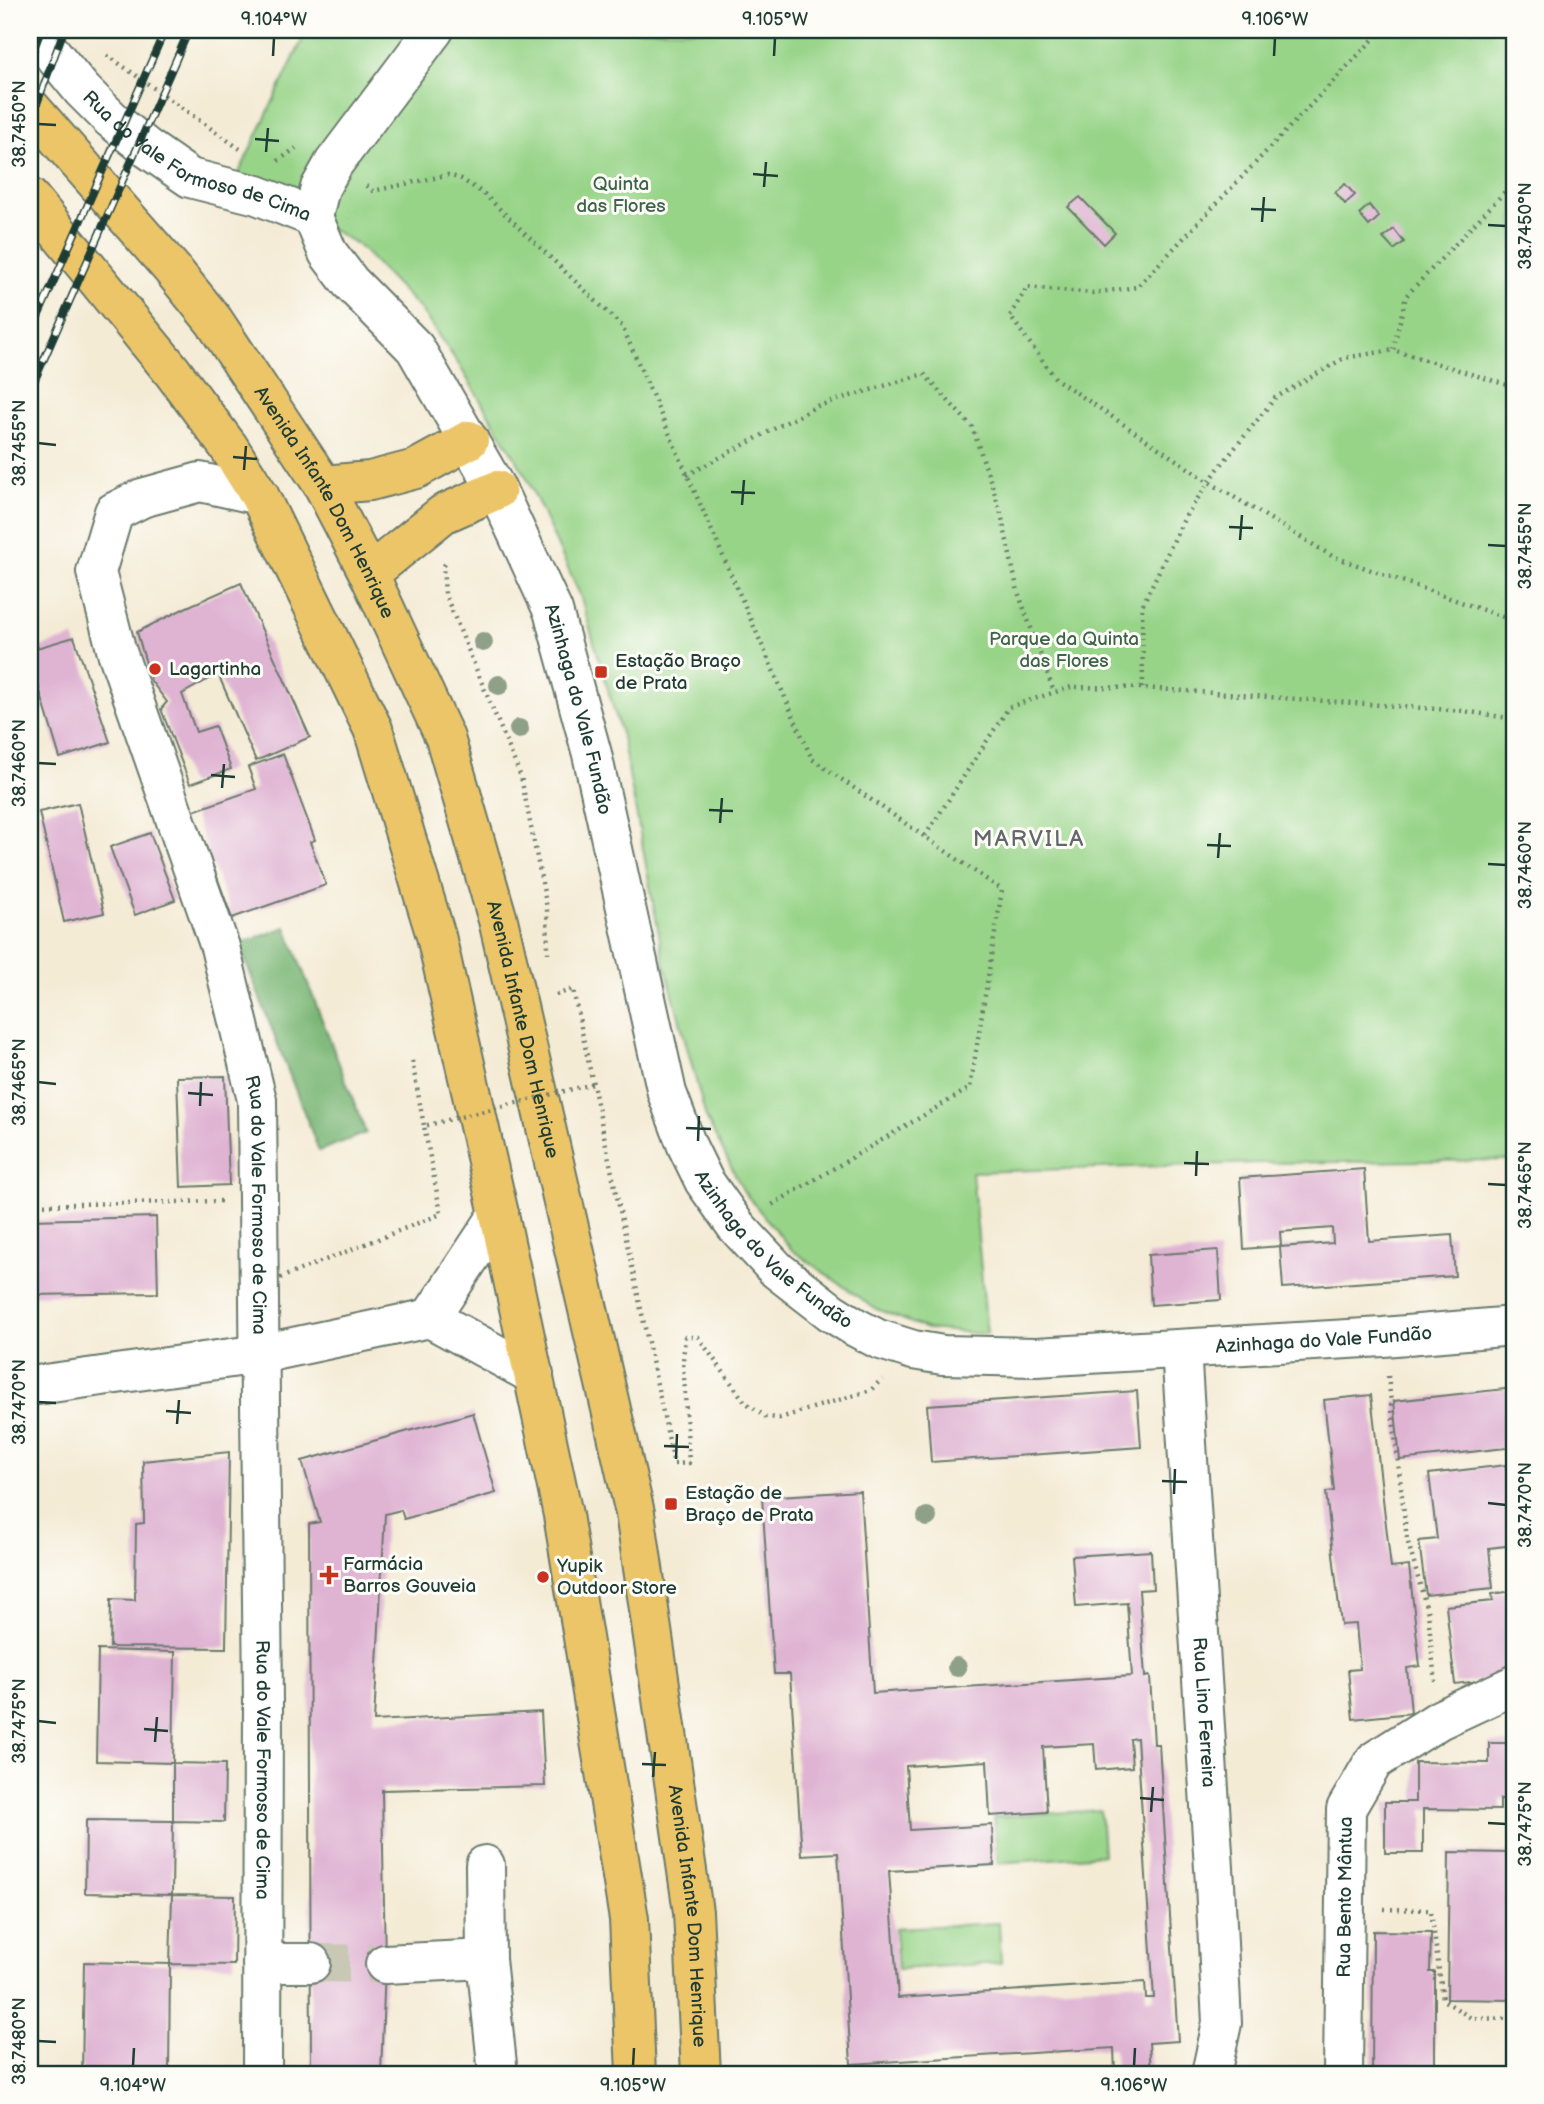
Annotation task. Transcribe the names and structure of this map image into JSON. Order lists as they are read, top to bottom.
{
  "streets": {
    "main road": ["Avenida Infante Dom Henrique"],
    "street": [
      "Rua do Vale Formoso de Cima",
      "Azinhaga do Vale Fundão",
      "Rua Lino Ferreira",
      "Rua Bento Mântua"
    ]
  },
  "crossings": [
    ["Rua do Vale Formoso de Cima", "Azinhaga do Vale Fundão"],
    ["Azinhaga do Vale Fundão", "Rua Lino Ferreira"]
  ],
  "districts": ["MARVILA"],
  "parks": ["Quinta das Flores", "Parque da Quinta das Flores"],
  "places": {
    "other": ["Lagartinha", "Yupik Outdoor Store"],
    "transit": ["Estação Braço de Prata", "Estação de Braço de Prata"],
    "health": ["Farmácia Barros Gouveia"]
  },
  "coordinates": [
    "9.104°W",
    "9.105°W",
    "9.106°W",
    "38.7450°N",
    "38.7455°N",
    "38.7460°N",
    "38.7465°N",
    "38.7470°N",
    "38.7475°N",
    "38.7480°N"
  ]
}
